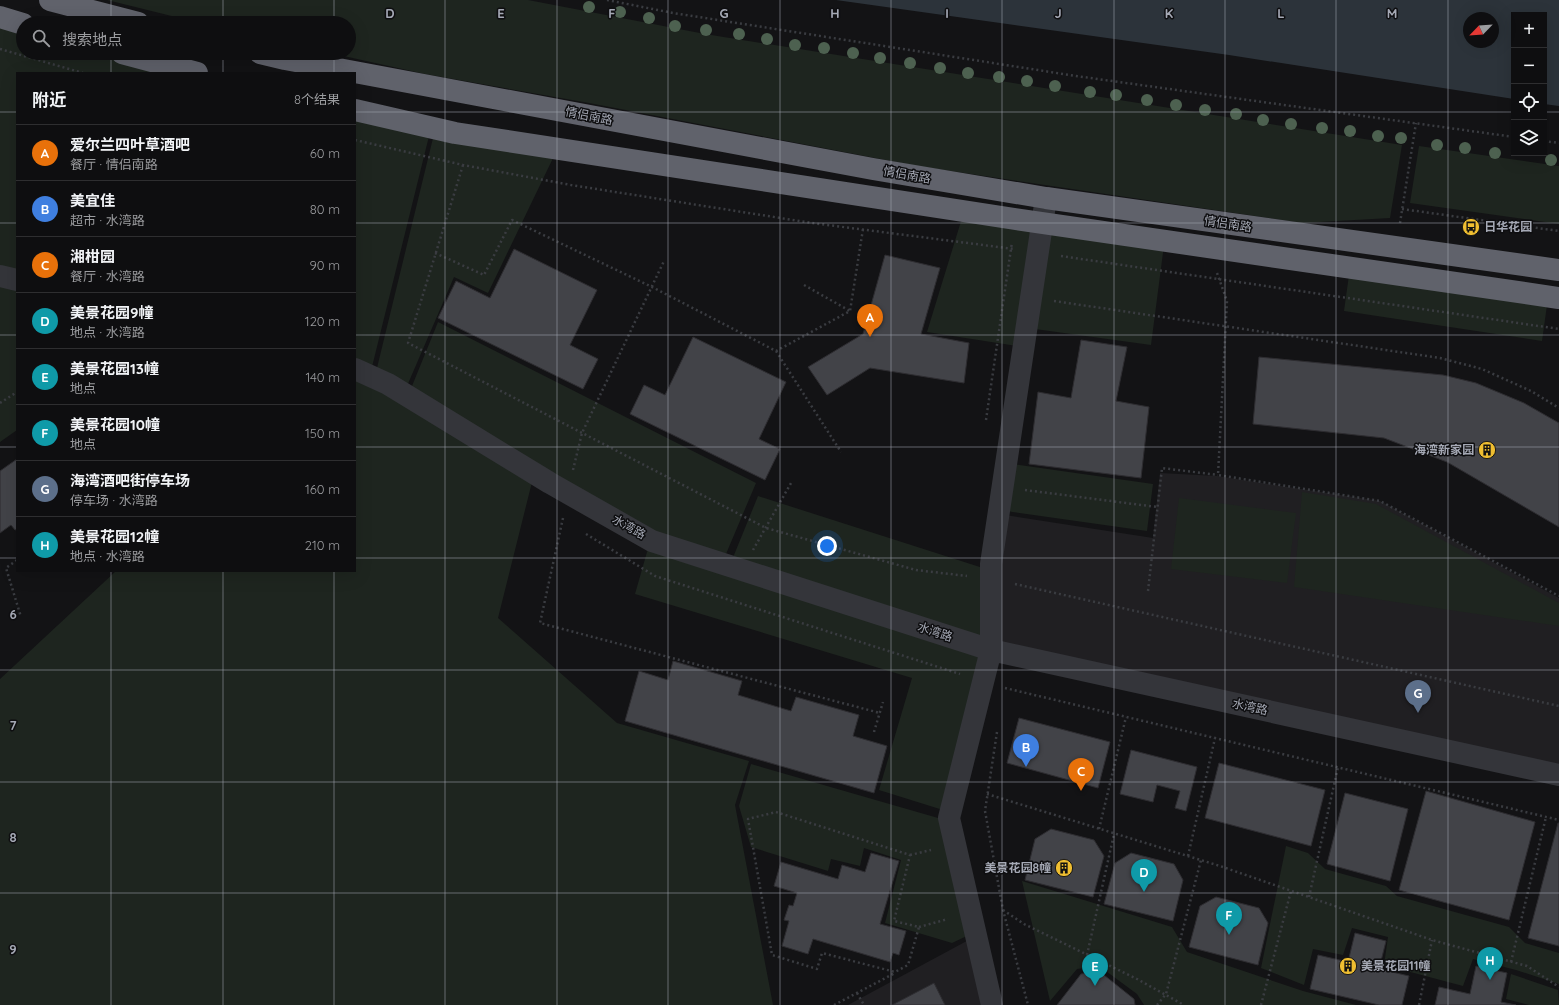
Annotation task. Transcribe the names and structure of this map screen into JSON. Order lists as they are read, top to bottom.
{
  "streets": {
    "highway": ["情侣南路"],
    "street": ["水湾路"]
  },
  "places": {
    "bus stop": ["日华花园"],
    "building": ["海湾新家园", "美景花园8幢", "美景花园11幢"]
  },
  "north": "bottom left",
  "page": {
    "map_buttons": ["+", "−"],
    "search": "搜索地点",
    "heading": ["附近", "8个结果"],
    "list": [
      {
        "mark": "A",
        "name": "爱尔兰四叶草酒吧",
        "note": "餐厅 · 情侣南路",
        "value": "60 m"
      },
      {
        "mark": "B",
        "name": "美宜佳",
        "note": "超市 · 水湾路",
        "value": "80 m"
      },
      {
        "mark": "C",
        "name": "湘柑园",
        "note": "餐厅 · 水湾路",
        "value": "90 m"
      },
      {
        "mark": "D",
        "name": "美景花园9幢",
        "note": "地点 · 水湾路",
        "value": "120 m"
      },
      {
        "mark": "E",
        "name": "美景花园13幢",
        "note": "地点",
        "value": "140 m"
      },
      {
        "mark": "F",
        "name": "美景花园10幢",
        "note": "地点",
        "value": "150 m"
      },
      {
        "mark": "G",
        "name": "海湾酒吧街停车场",
        "note": "停车场 · 水湾路",
        "value": "160 m"
      },
      {
        "mark": "H",
        "name": "美景花园12幢",
        "note": "地点 · 水湾路",
        "value": "210 m"
      }
    ],
    "pins": [
      "A",
      "G",
      "B",
      "C",
      "D",
      "F",
      "H",
      "E"
    ]
  },
  "grid": {
    "columns": [
      "D",
      "E",
      "F",
      "G",
      "H",
      "I",
      "J",
      "K",
      "L",
      "M"
    ],
    "rows": [
      "6",
      "7",
      "8",
      "9"
    ]
  }
}
